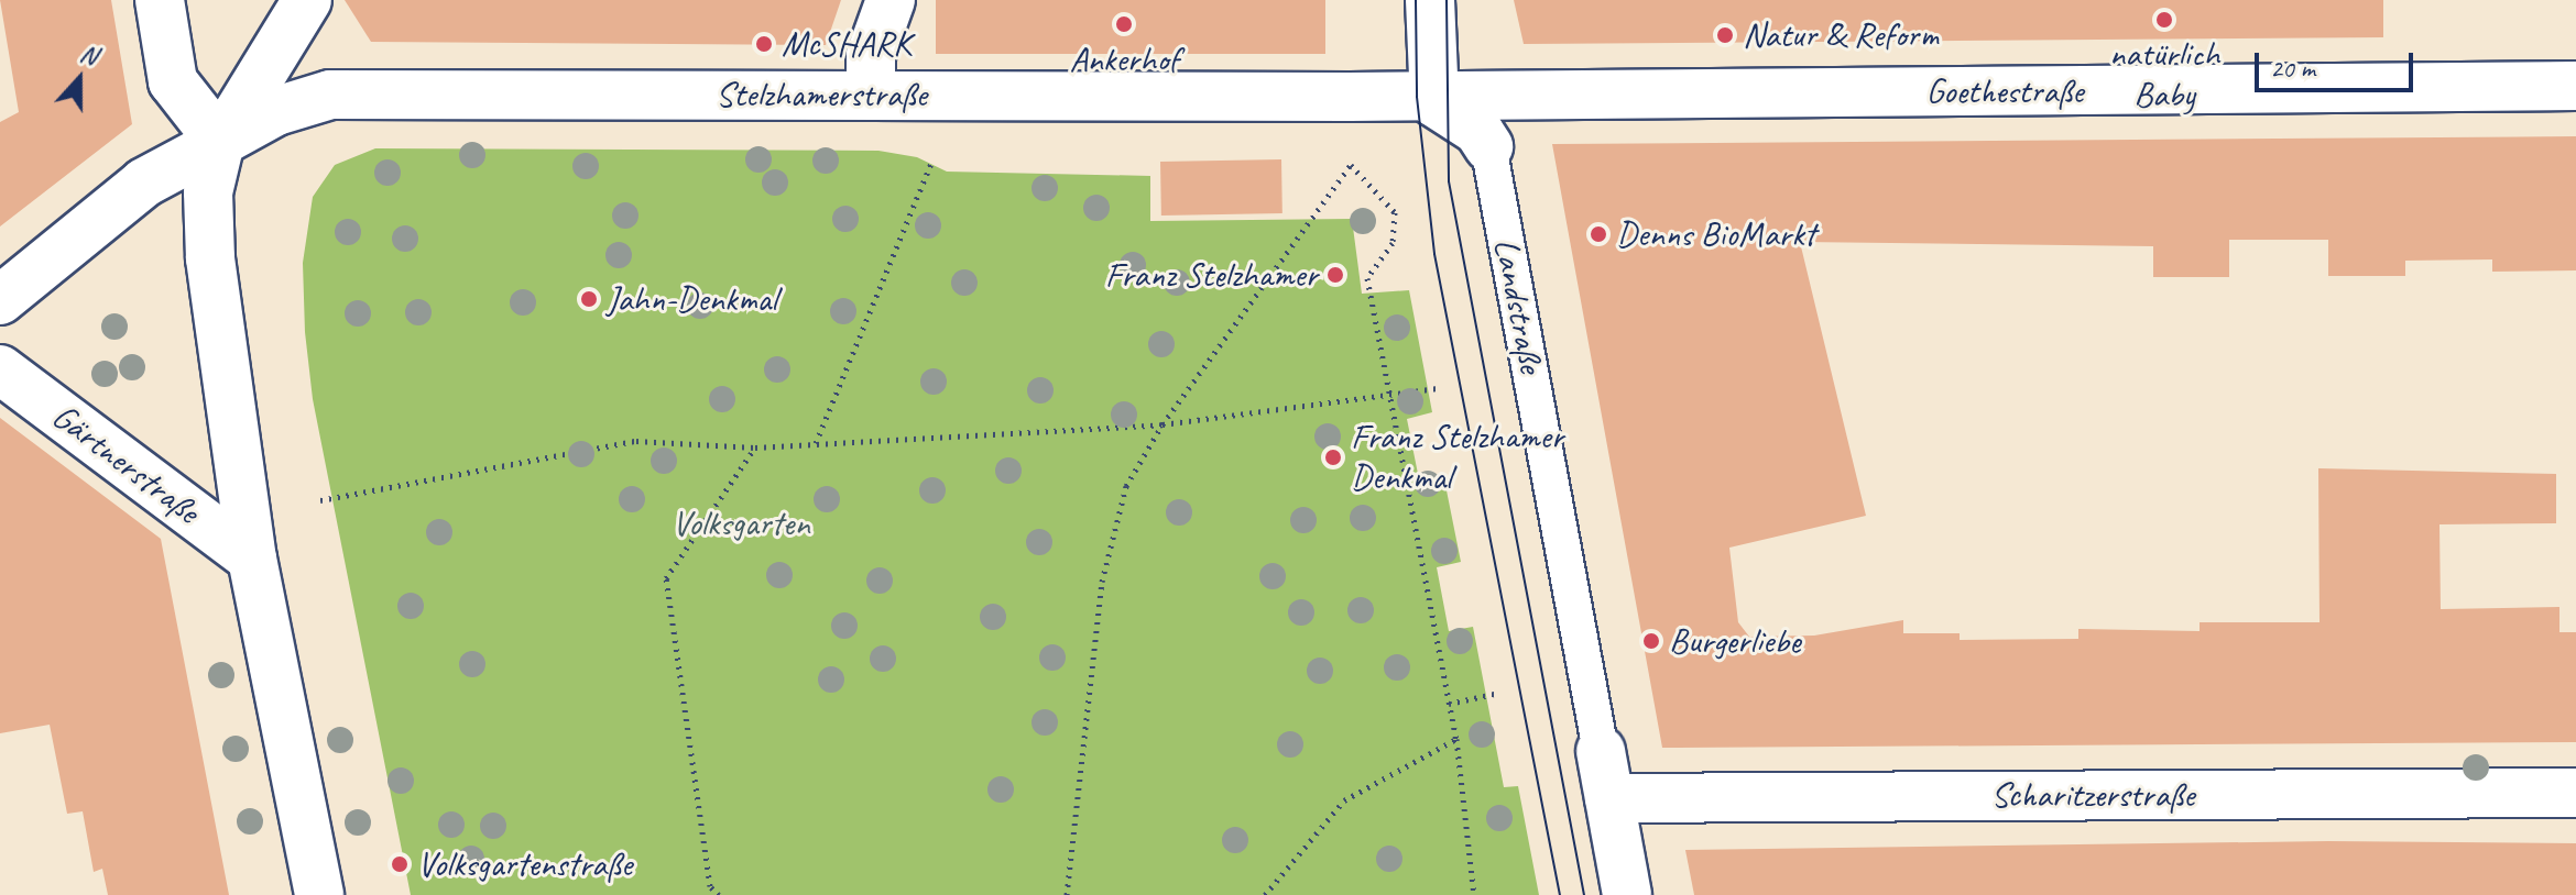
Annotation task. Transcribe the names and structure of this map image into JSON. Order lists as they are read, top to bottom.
{
  "streets": {
    "street": [
      "Goethestraße",
      "Stelzhamerstraße",
      "Landstraße",
      "Gärtnerstraße",
      "Scharitzerstraße"
    ]
  },
  "crossings": [
    ["Goethestraße", "Stelzhamerstraße"],
    ["Goethestraße", "Landstraße"],
    ["Stelzhamerstraße", "Landstraße"],
    ["Landstraße", "Scharitzerstraße"]
  ],
  "parks": ["Volksgarten"],
  "places": [
    "natürlich Baby",
    "Ankerhof",
    "Natur & Reform",
    "McSHARK",
    "Denns BioMarkt",
    "Franz Stelzhamer",
    "Jahn-Denkmal",
    "Franz Stelzhamer Denkmal",
    "Burgerliebe",
    "Volksgartenstraße"
  ],
  "scale_bar": "20 m",
  "north": "top"
}
